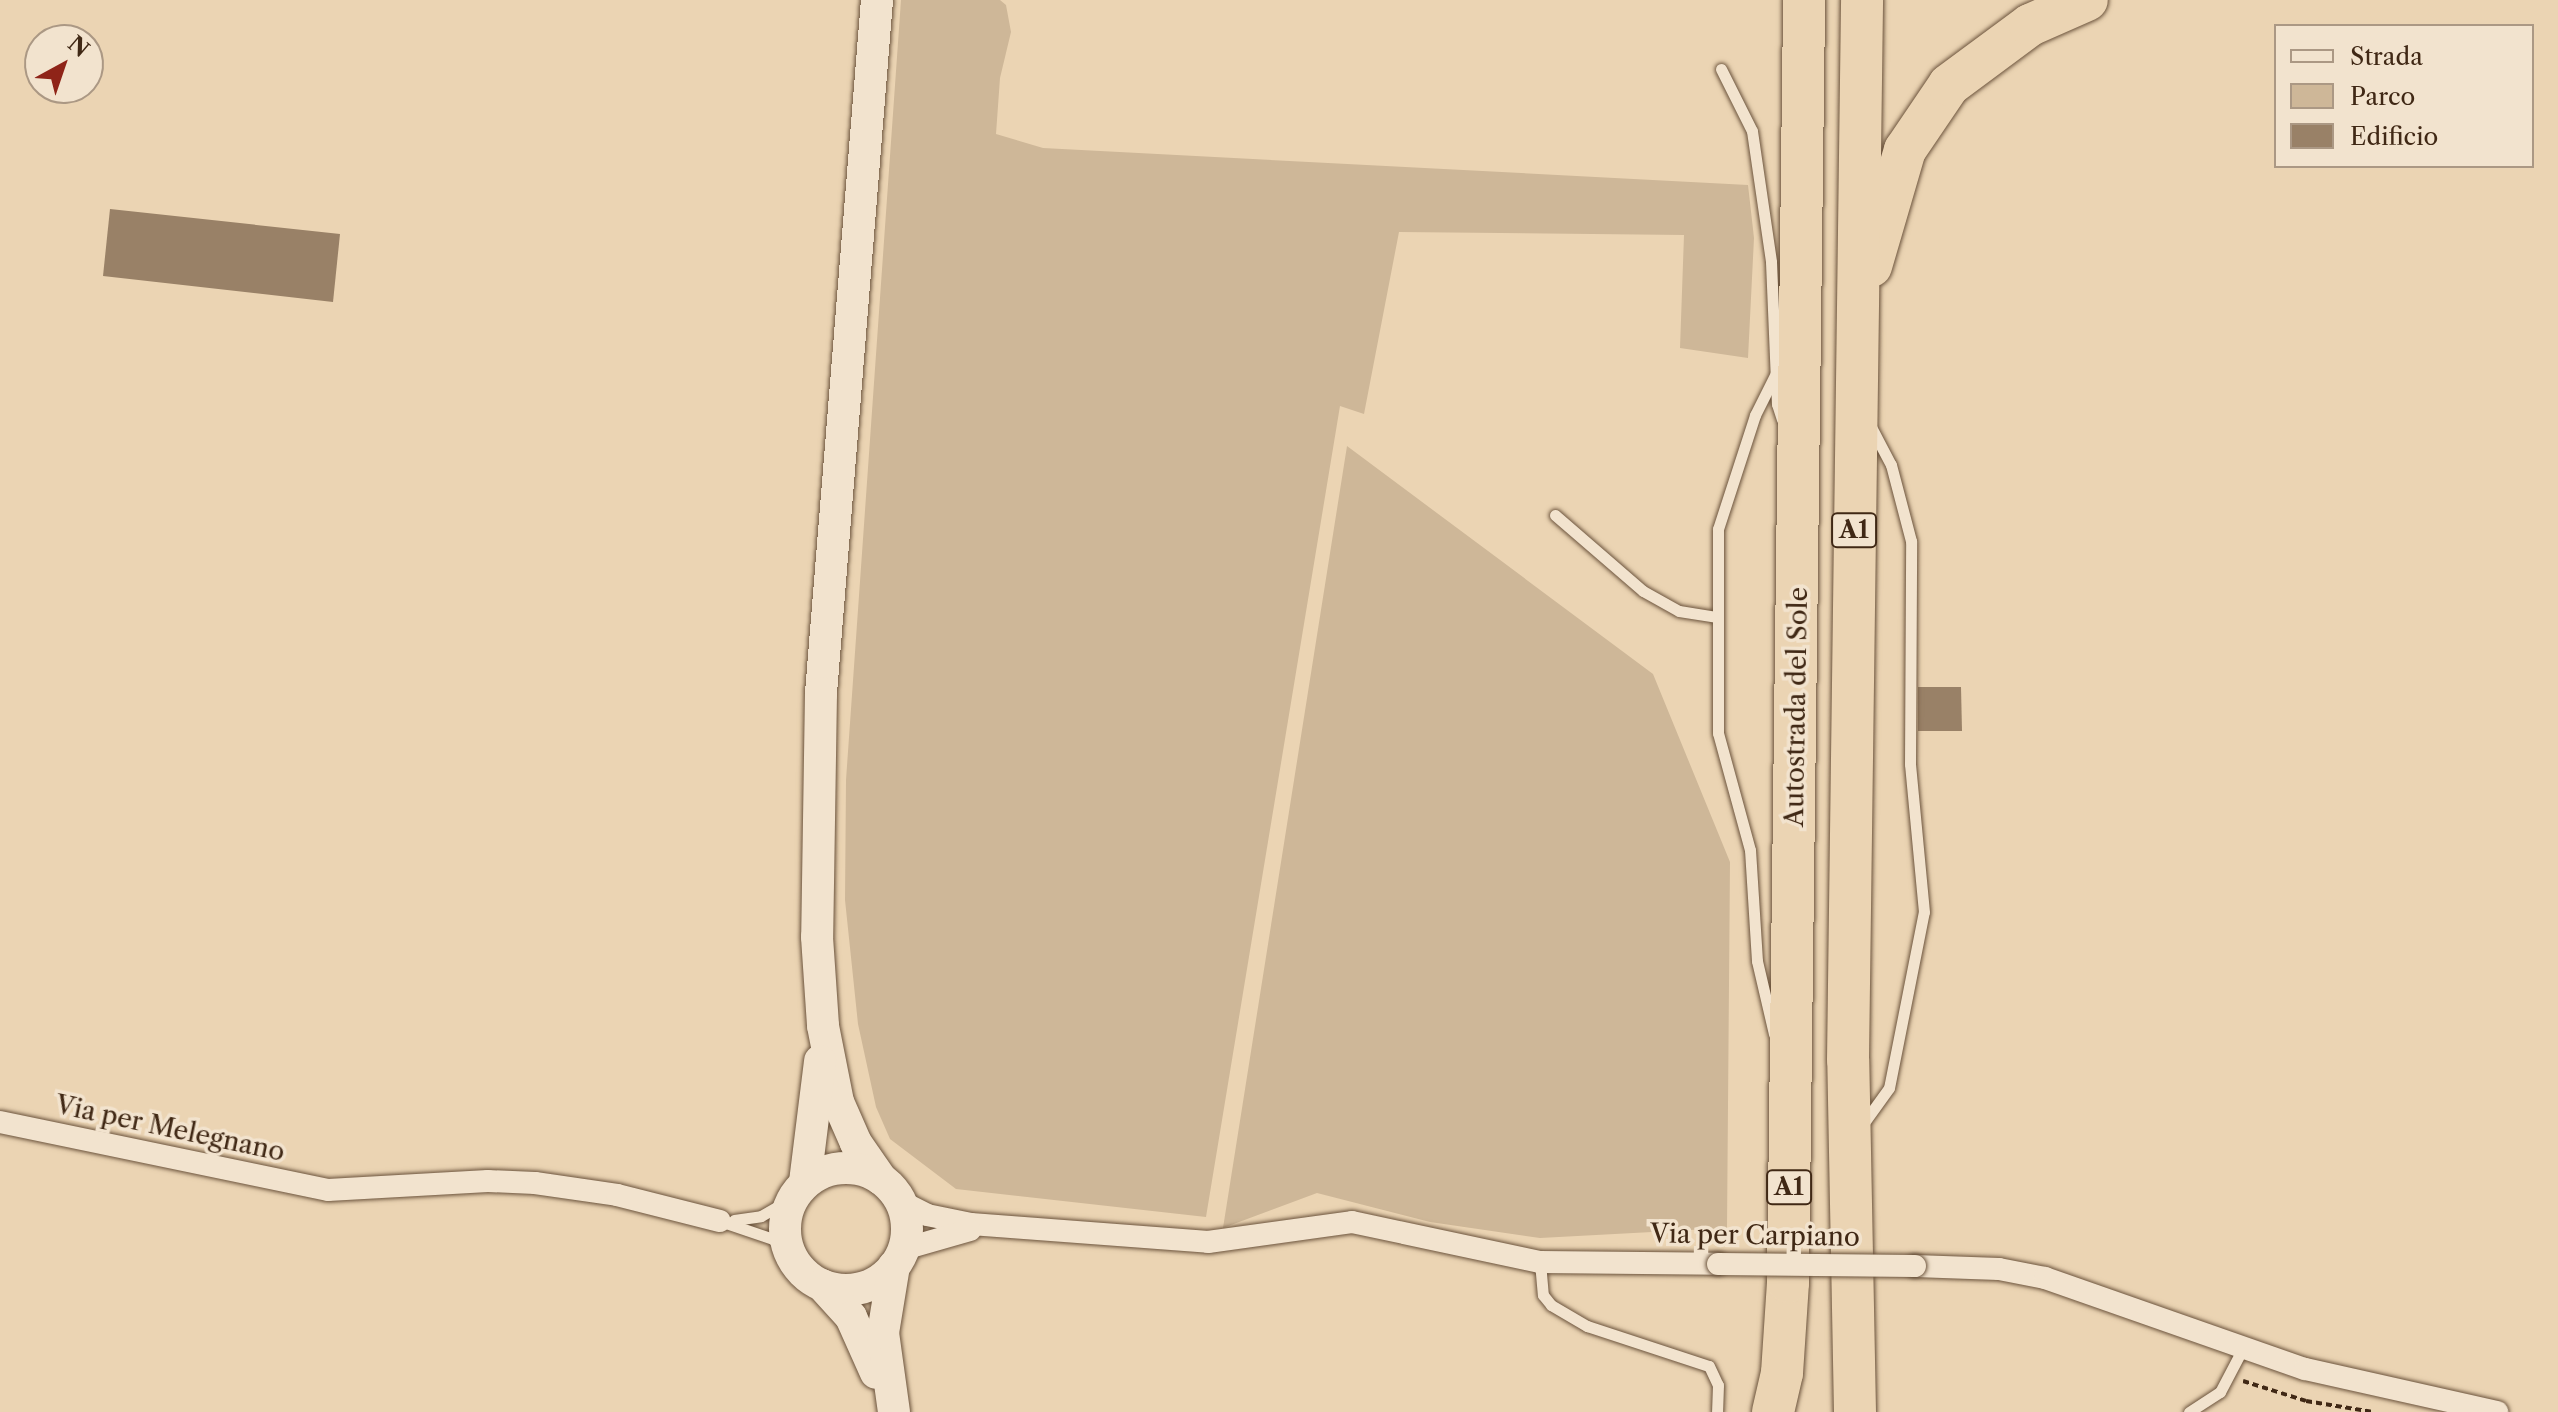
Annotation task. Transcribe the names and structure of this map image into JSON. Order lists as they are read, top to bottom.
{
  "streets": {
    "highway": ["A1", "Autostrada del Sole"],
    "street": ["Via per Melegnano", "Via per Carpiano"]
  },
  "legend": ["Strada", "Parco", "Edificio"],
  "north": "top right"
}
